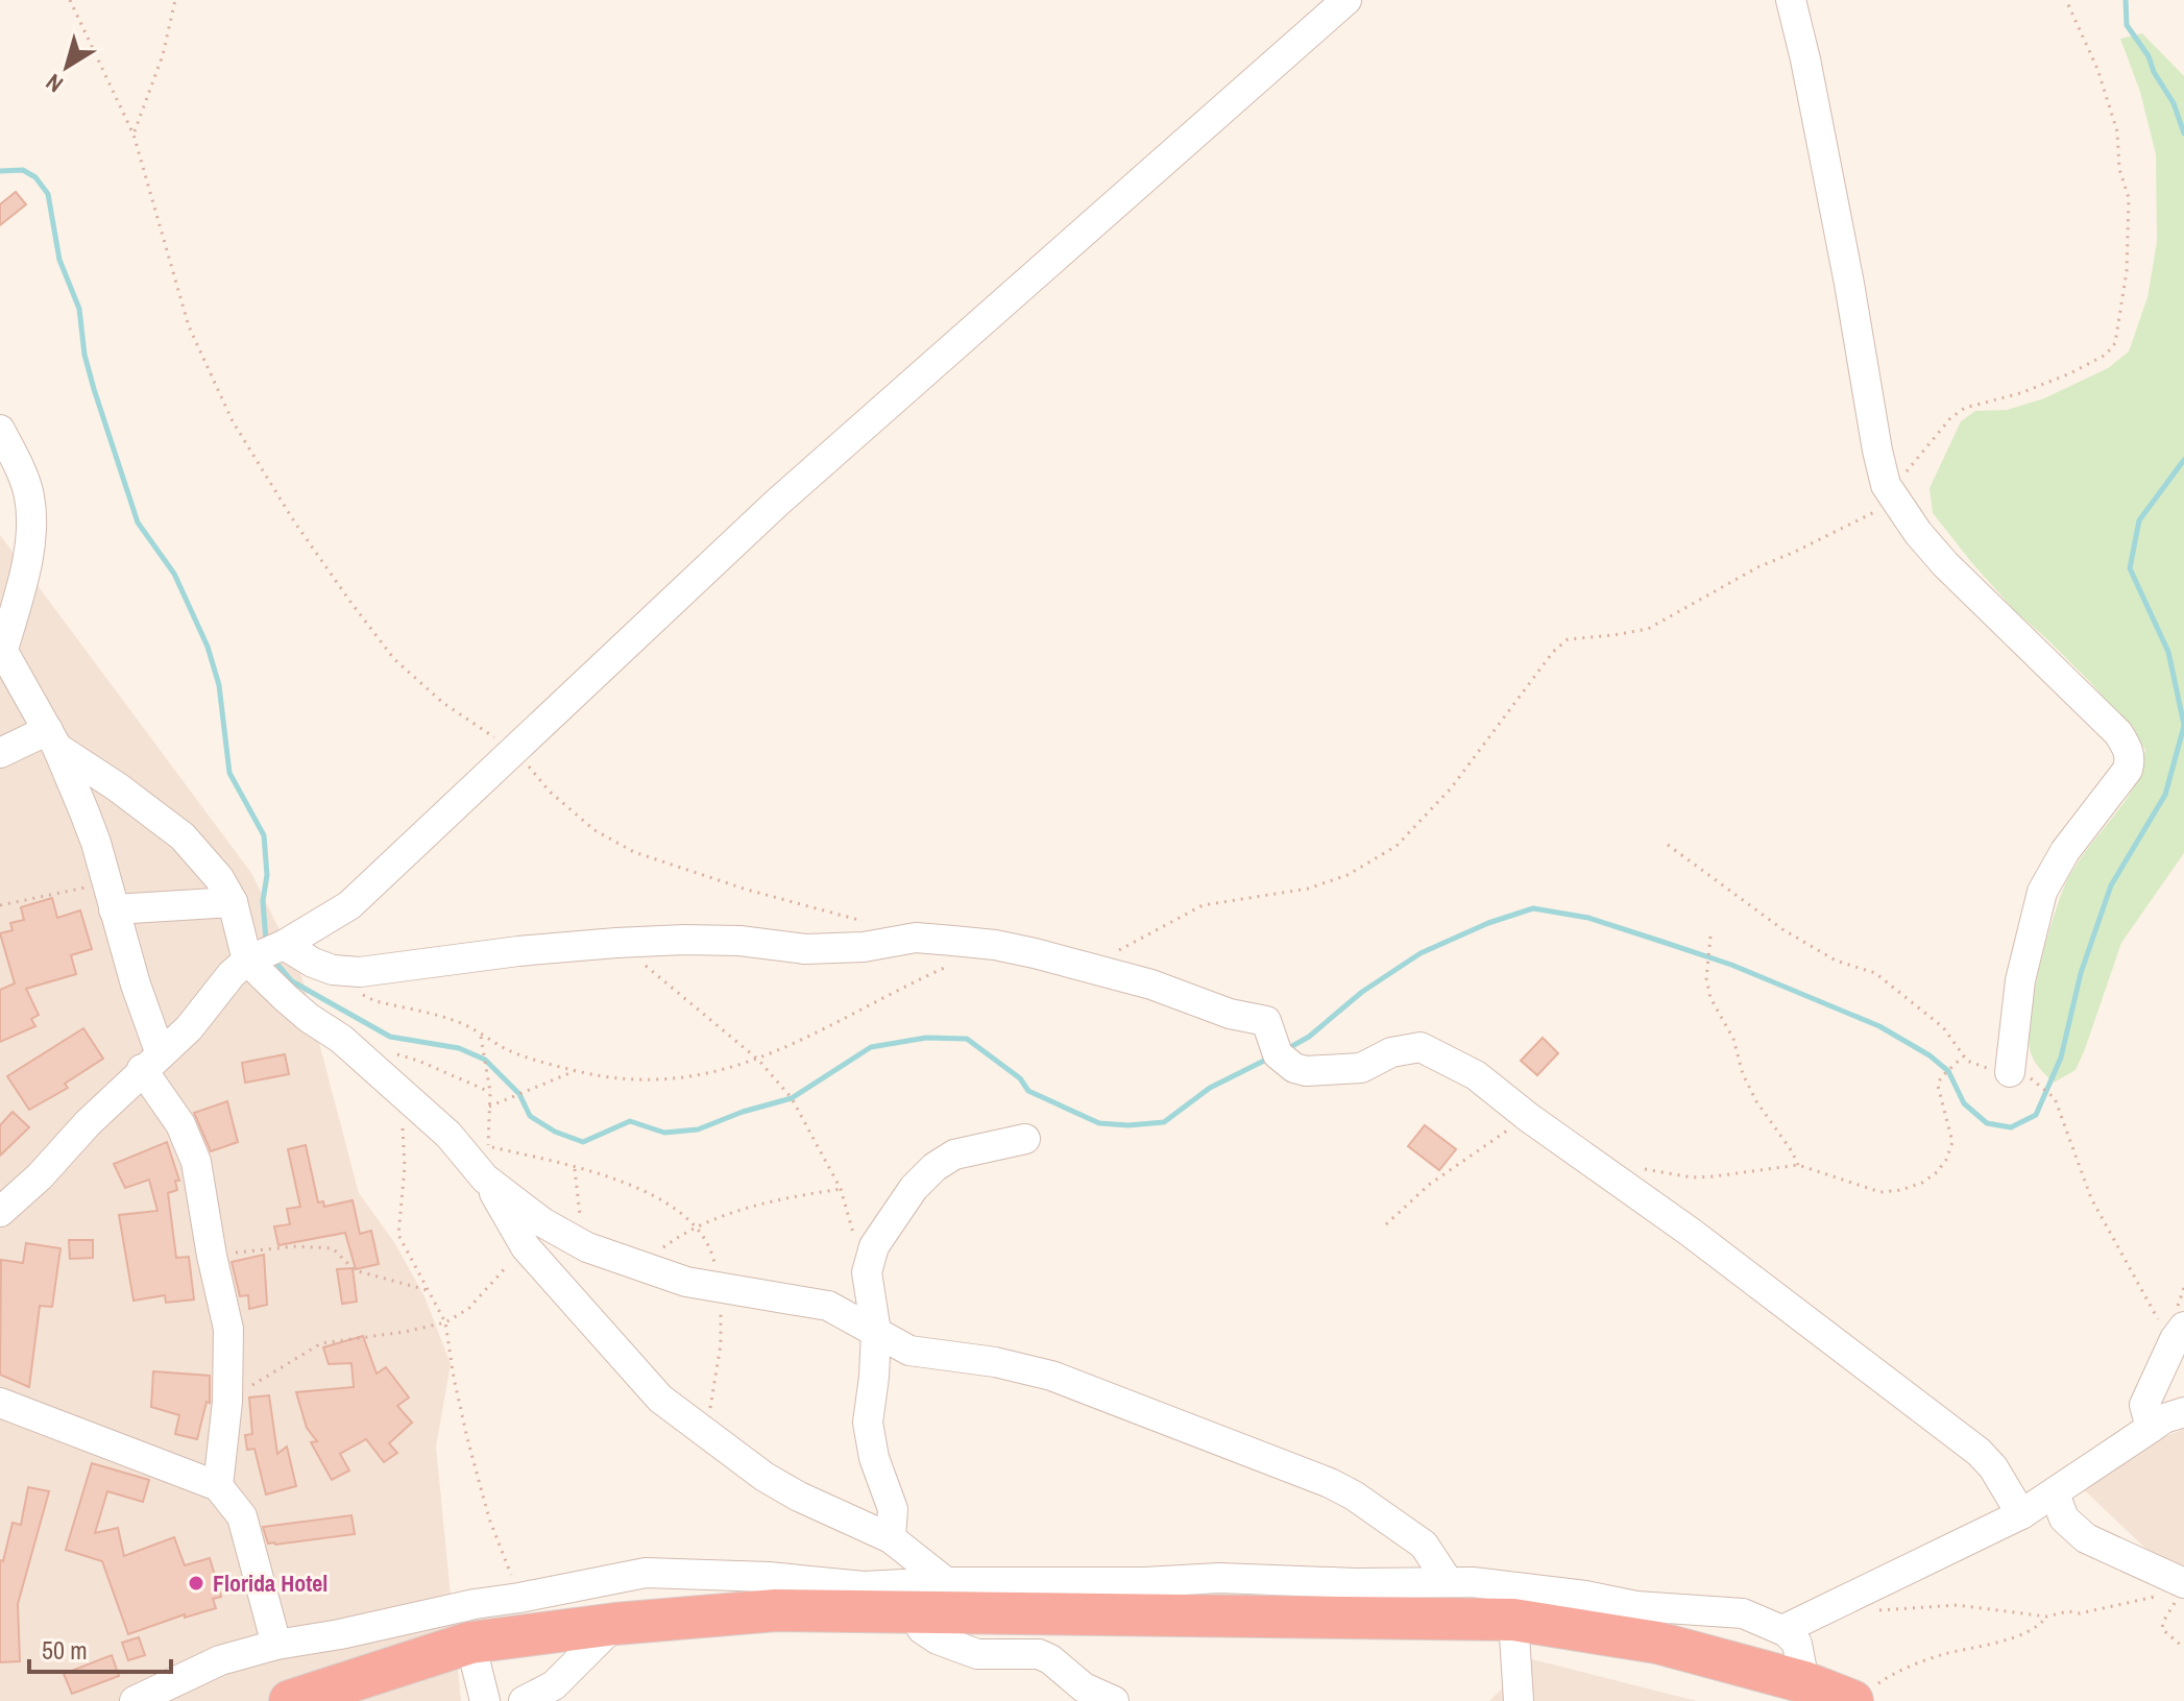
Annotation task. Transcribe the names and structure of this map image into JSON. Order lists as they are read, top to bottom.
{
  "places": ["Florida Hotel"],
  "scale_bar": "50 m",
  "north": "bottom left"
}
